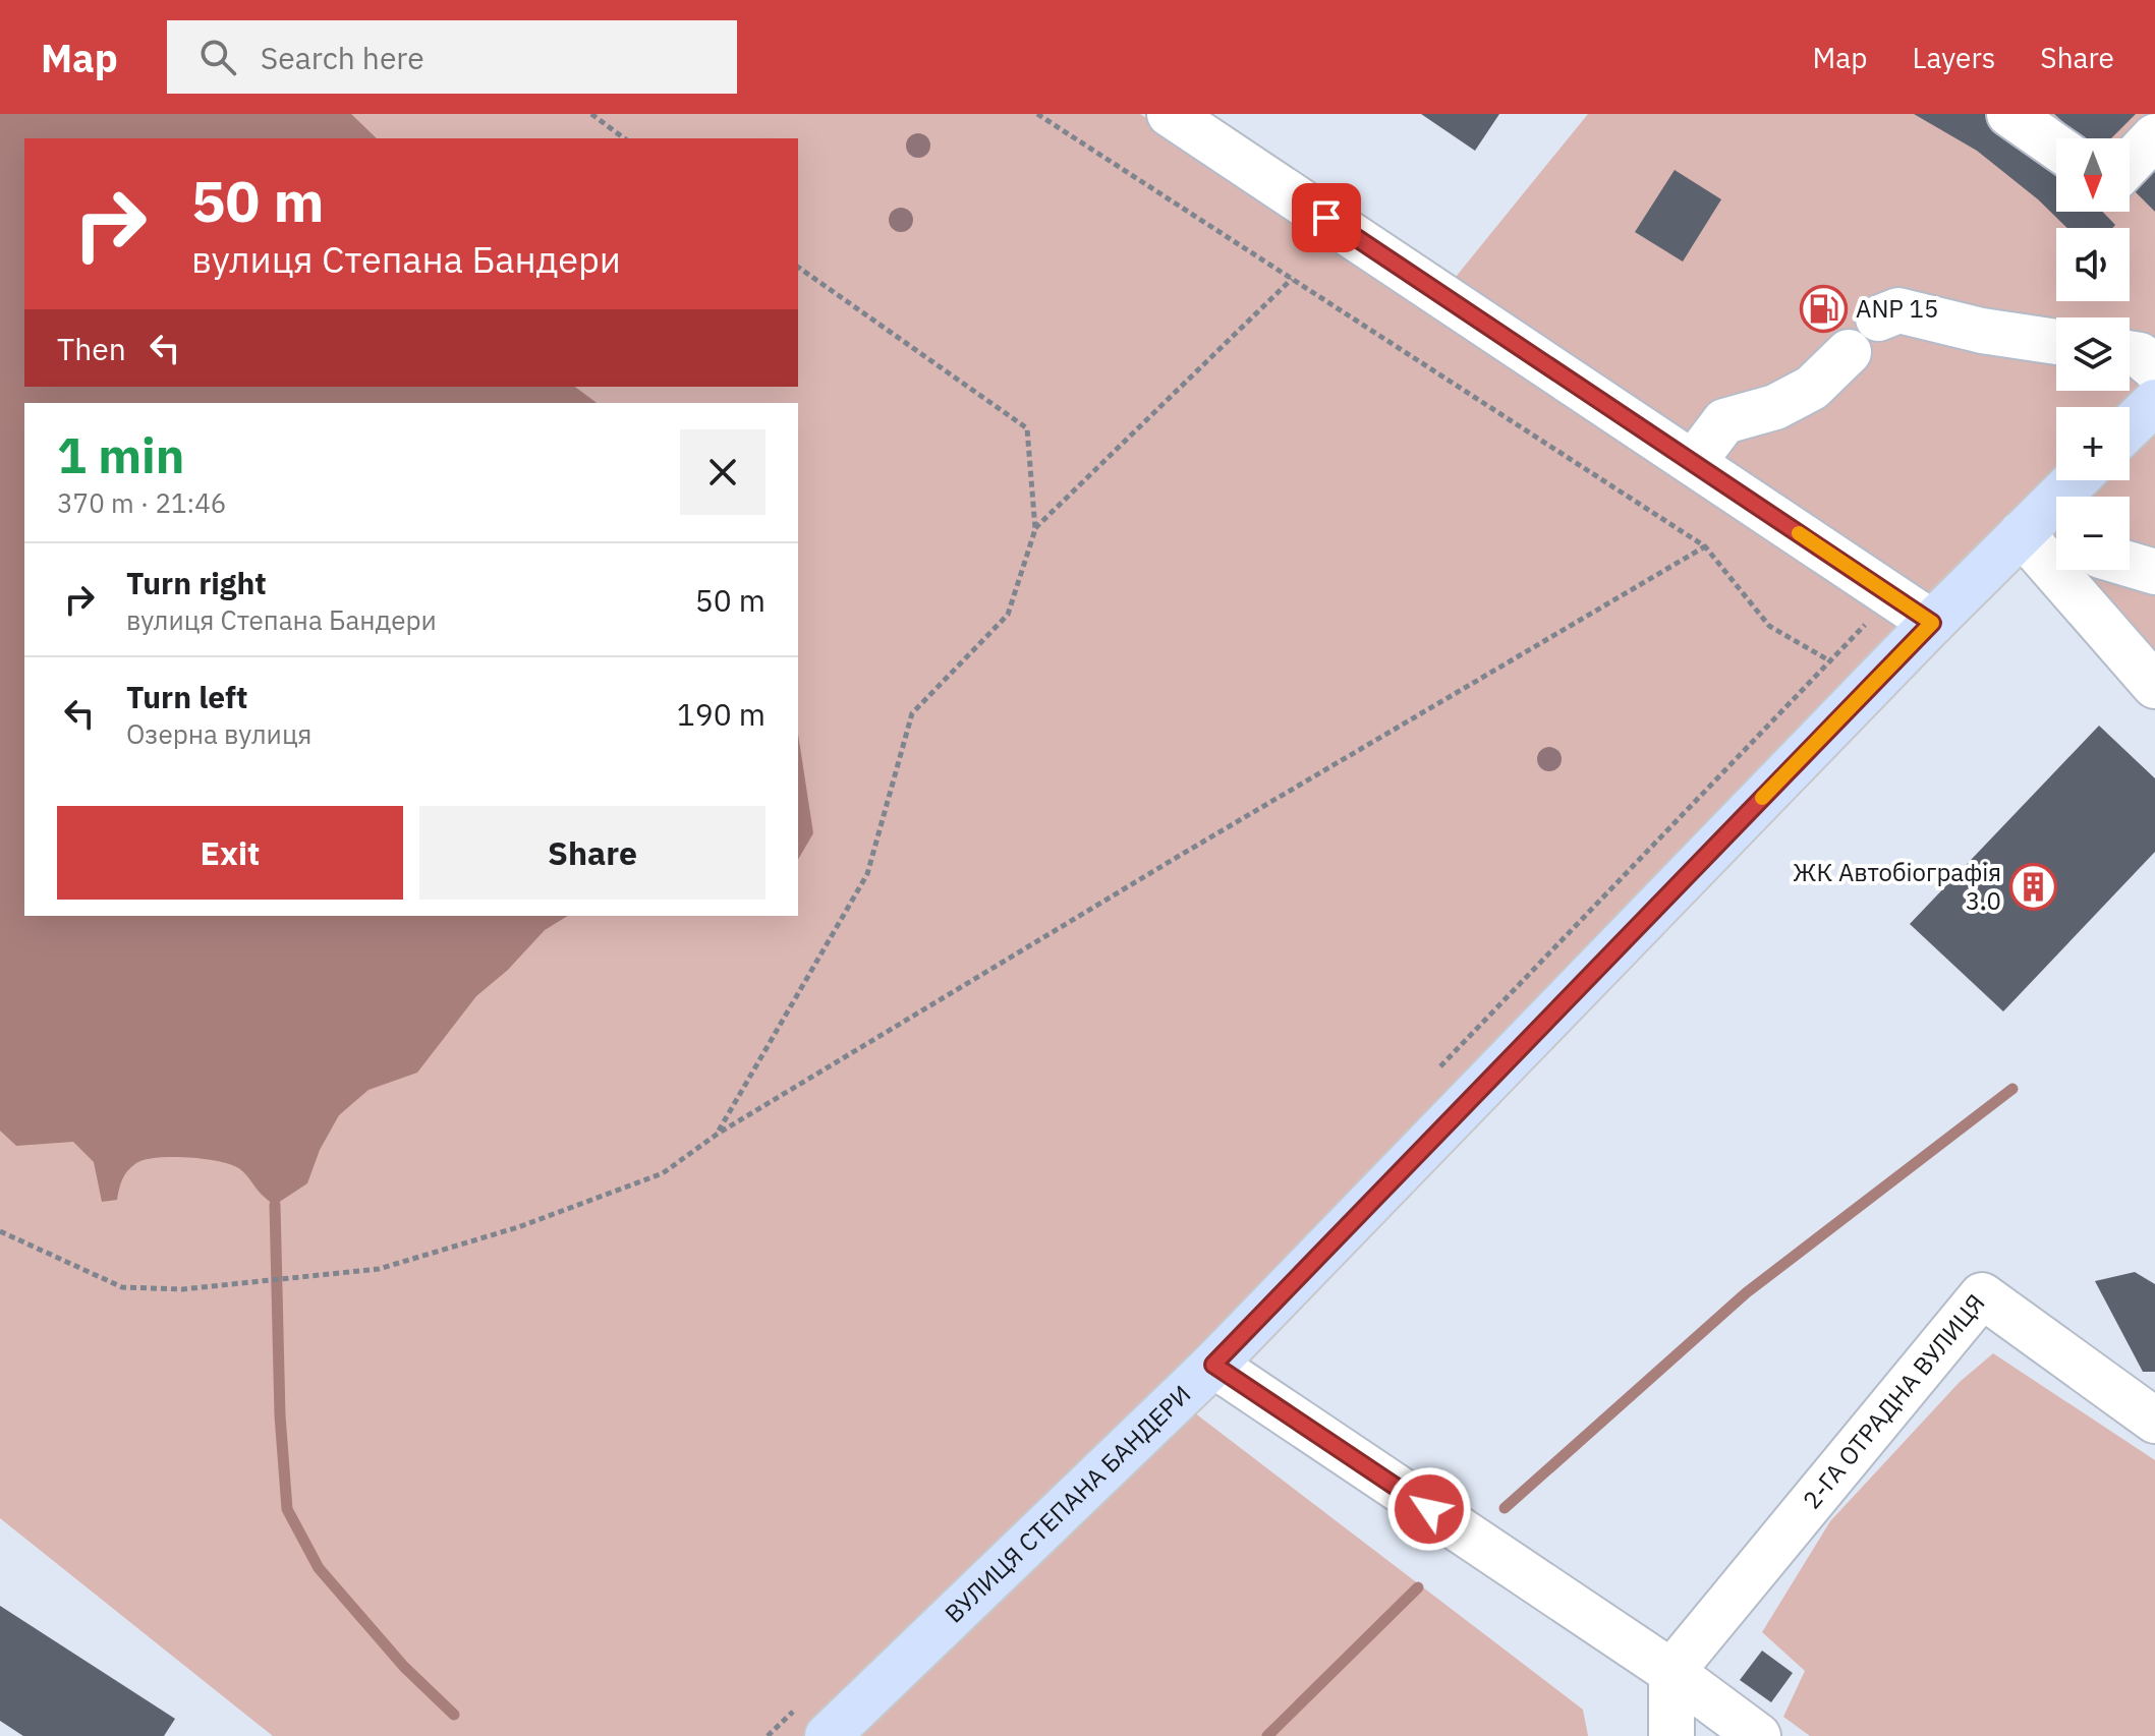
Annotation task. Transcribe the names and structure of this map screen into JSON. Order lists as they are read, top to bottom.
{
  "streets": {
    "main road": ["ВУЛИЦЯ СТЕПАНА БАНДЕРИ"],
    "street": ["2-ГА ОТРАДНА ВУЛИЦЯ"]
  },
  "places": {
    "fuel station": ["ANP 15"],
    "building": ["ЖК Автобіографія 3.0"]
  },
  "north": "bottom",
  "page": {
    "header": "Map",
    "search": "Search here",
    "nav": ["Map", "Layers", "Share"],
    "map_buttons": ["+", "−"],
    "turn": ["50 m", "вулиця Степана Бандери"],
    "then": "Then",
    "heading": ["1 min", "370 m · 21:46"],
    "list": [
      {
        "name": "Turn right",
        "note": "вулиця Степана Бандери",
        "value": "50 m"
      },
      {
        "name": "Turn left",
        "note": "Озерна вулиця",
        "value": "190 m"
      }
    ],
    "buttons": ["Exit", "Share"]
  }
}
